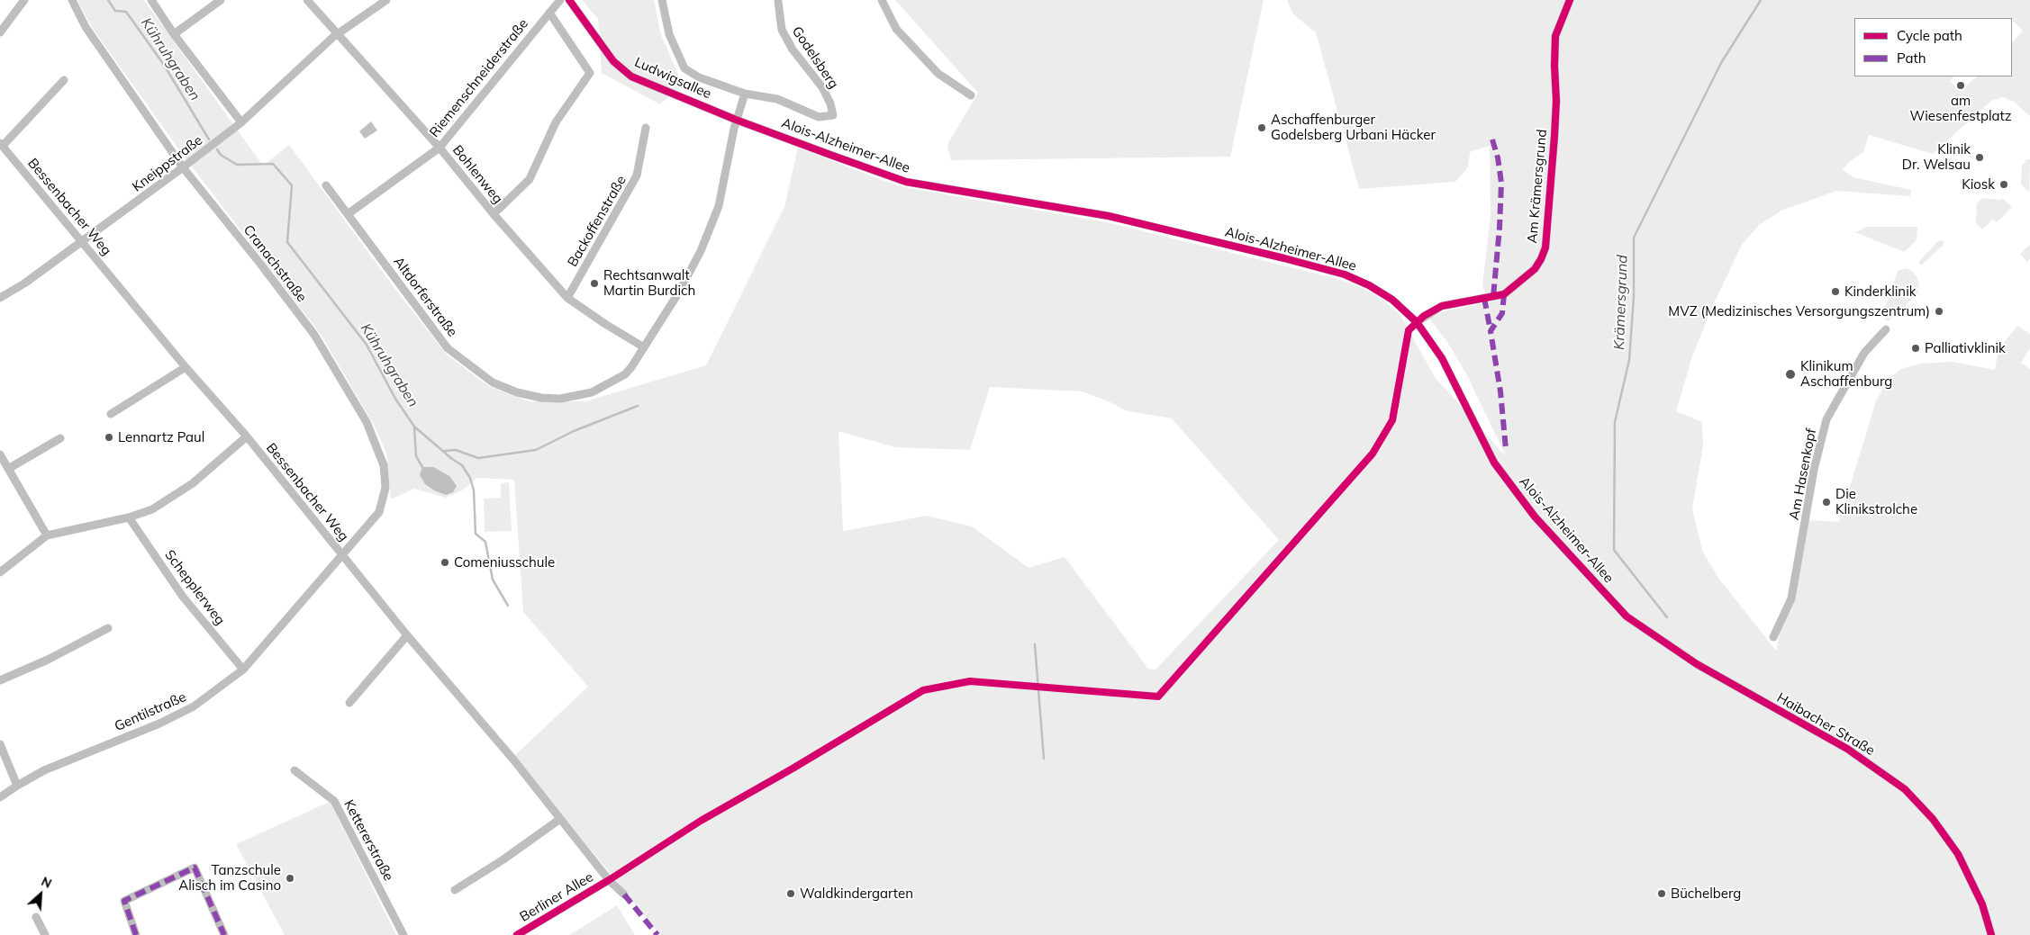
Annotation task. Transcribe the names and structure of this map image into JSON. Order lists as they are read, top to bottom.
{
  "streets": {
    "street": [
      "Godelsberg",
      "Riemenschneiderstraße",
      "Ludwigsallee",
      "Alois-Alzheimer-Allee",
      "Kneippstraße",
      "Bohlenweg",
      "Am Krämersgrund",
      "Bessenbacher Weg",
      "Backoffenstraße",
      "Cranachstraße",
      "Altdorferstraße",
      "Am Hasenkopf",
      "Schepplerweg",
      "Gentilstraße",
      "Haibacher Straße",
      "Kettererstraße",
      "Berliner Allee"
    ]
  },
  "crossings": [
    ["Riemenschneiderstraße", "Bohlenweg"],
    ["Riemenschneiderstraße", "Altdorferstraße"],
    ["Ludwigsallee", "Alois-Alzheimer-Allee"],
    ["Ludwigsallee", "Altdorferstraße"],
    ["Alois-Alzheimer-Allee", "Am Krämersgrund"],
    ["Alois-Alzheimer-Allee", "Altdorferstraße"],
    ["Alois-Alzheimer-Allee", "Haibacher Straße"],
    ["Kneippstraße", "Bohlenweg"],
    ["Kneippstraße", "Bessenbacher Weg"],
    ["Kneippstraße", "Cranachstraße"],
    ["Bohlenweg", "Backoffenstraße"],
    ["Bohlenweg", "Altdorferstraße"],
    ["Bessenbacher Weg", "Cranachstraße"],
    ["Bessenbacher Weg", "Gentilstraße"],
    ["Bessenbacher Weg", "Berliner Allee"],
    ["Cranachstraße", "Gentilstraße"],
    ["Schepplerweg", "Gentilstraße"]
  ],
  "water": ["Kühruhgraben", "Krämersgrund"],
  "places": [
    "am Wiesenfestplatz",
    "Aschaffenburger Godelsberg Urbani Häcker",
    "Klinik Dr. Welsau",
    "Kiosk",
    "Rechtsanwalt Martin Burdich",
    "Kinderklinik",
    "MVZ (Medizinisches Versorgungszentrum)",
    "Palliativklinik",
    "Klinikum Aschaffenburg",
    "Lennartz Paul",
    "Die Klinikstrolche",
    "Comeniusschule",
    "Tanzschule Alisch im Casino",
    "Waldkindergarten",
    "Büchelberg"
  ],
  "legend": ["Cycle path", "Path"],
  "north": "top right"
}
